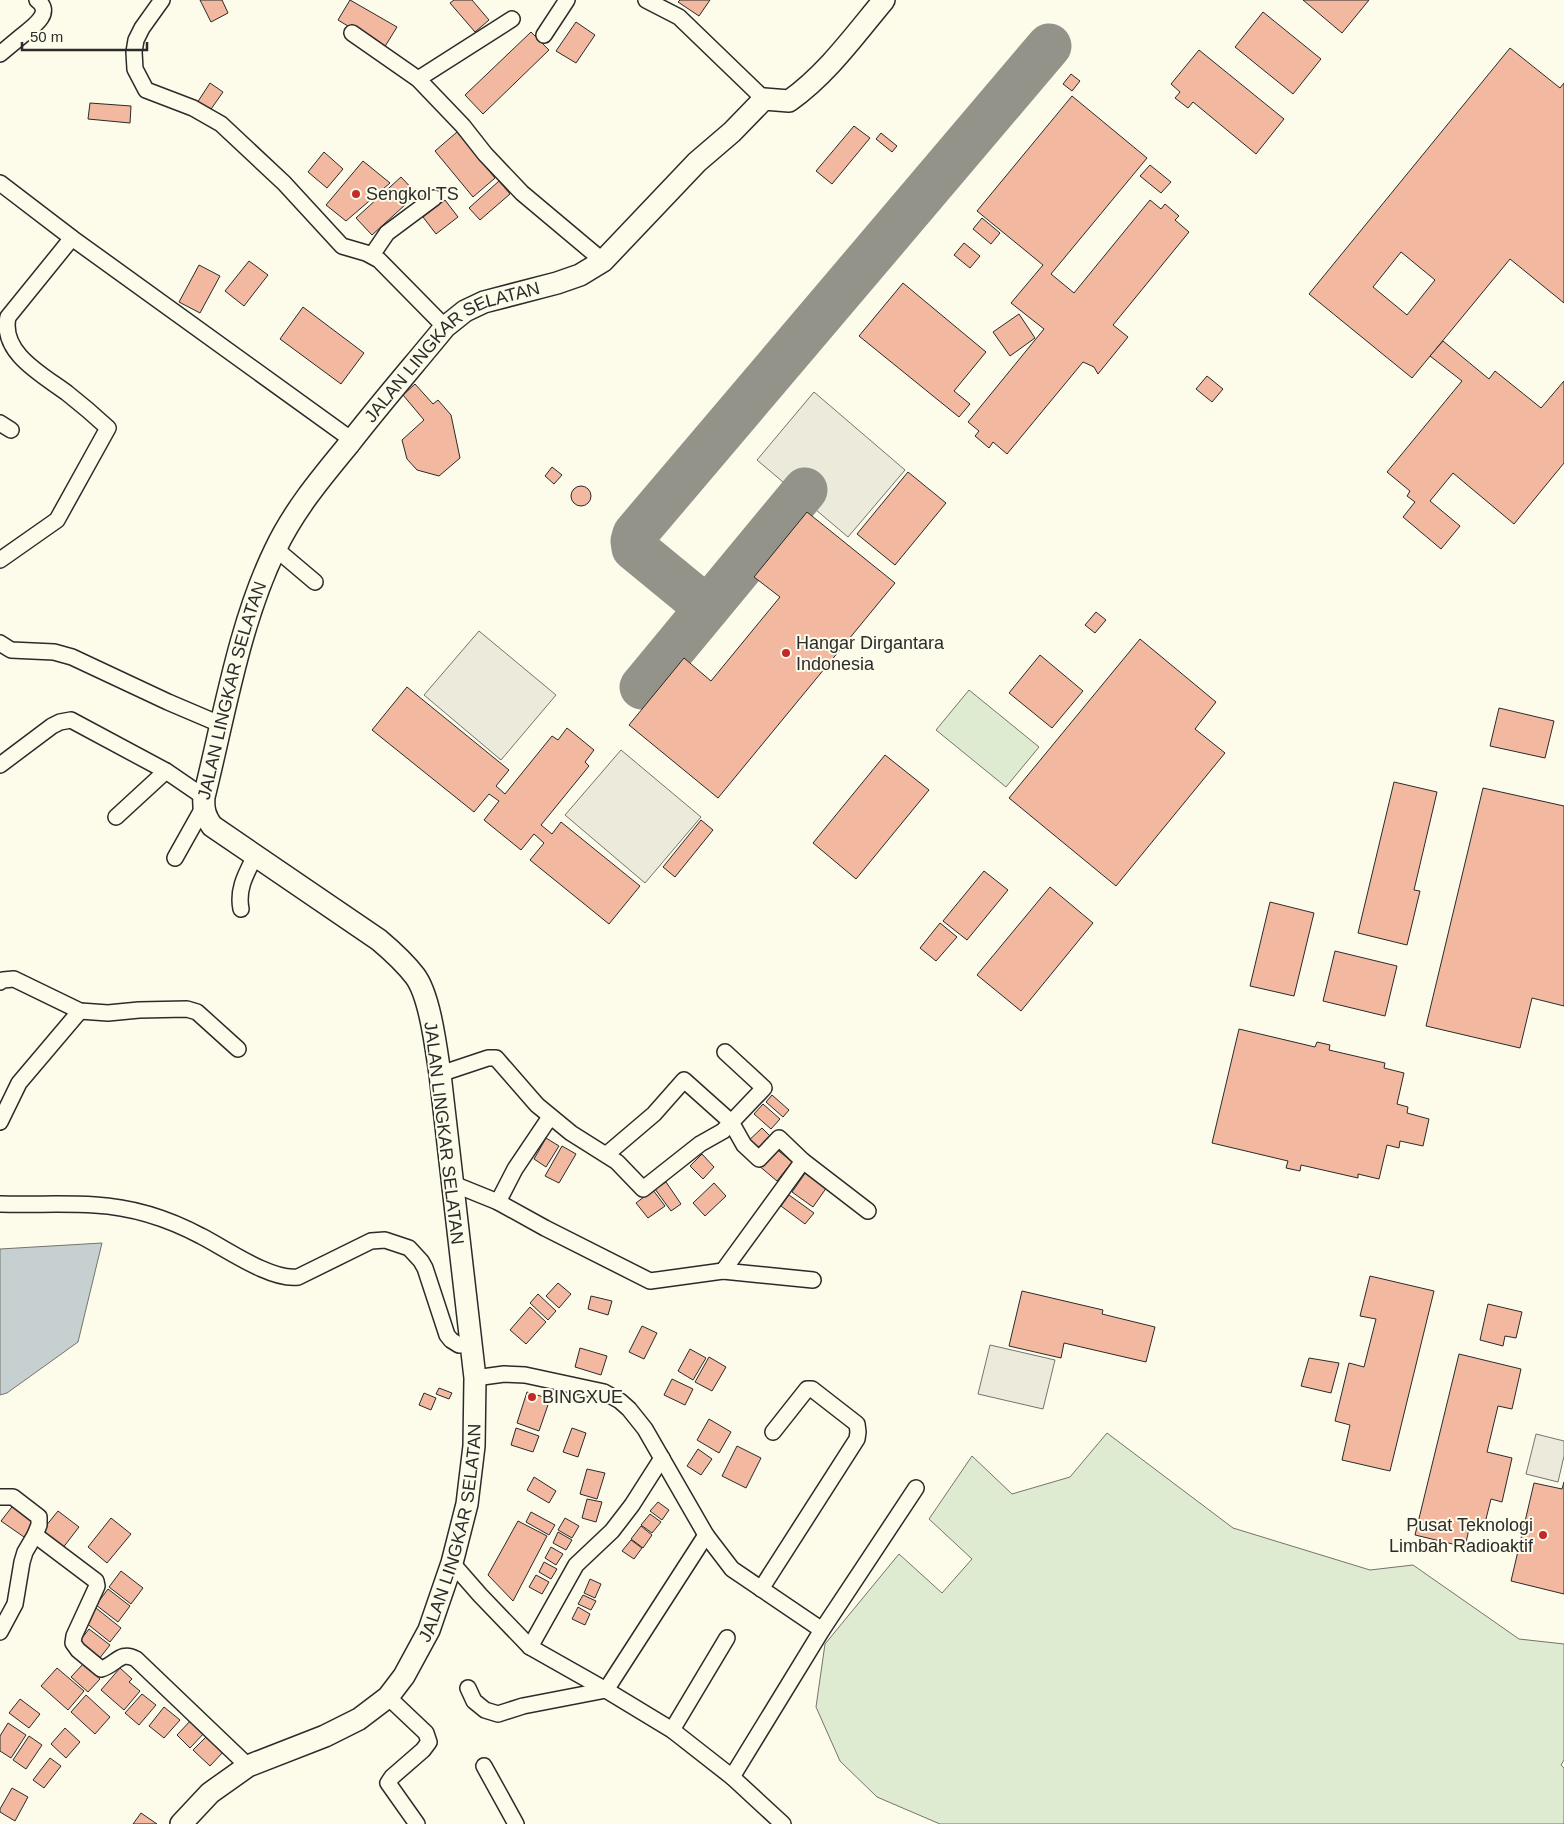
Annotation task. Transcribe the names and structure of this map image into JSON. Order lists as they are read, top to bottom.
{
  "streets": {
    "main road": ["JALAN LINGKAR SELATAN"]
  },
  "places": [
    "Sengkol TS",
    "Hangar Dirgantara Indonesia",
    "BINGXUE",
    "Pusat Teknologi Limbah Radioaktif"
  ],
  "scale_bar": "50 m"
}
